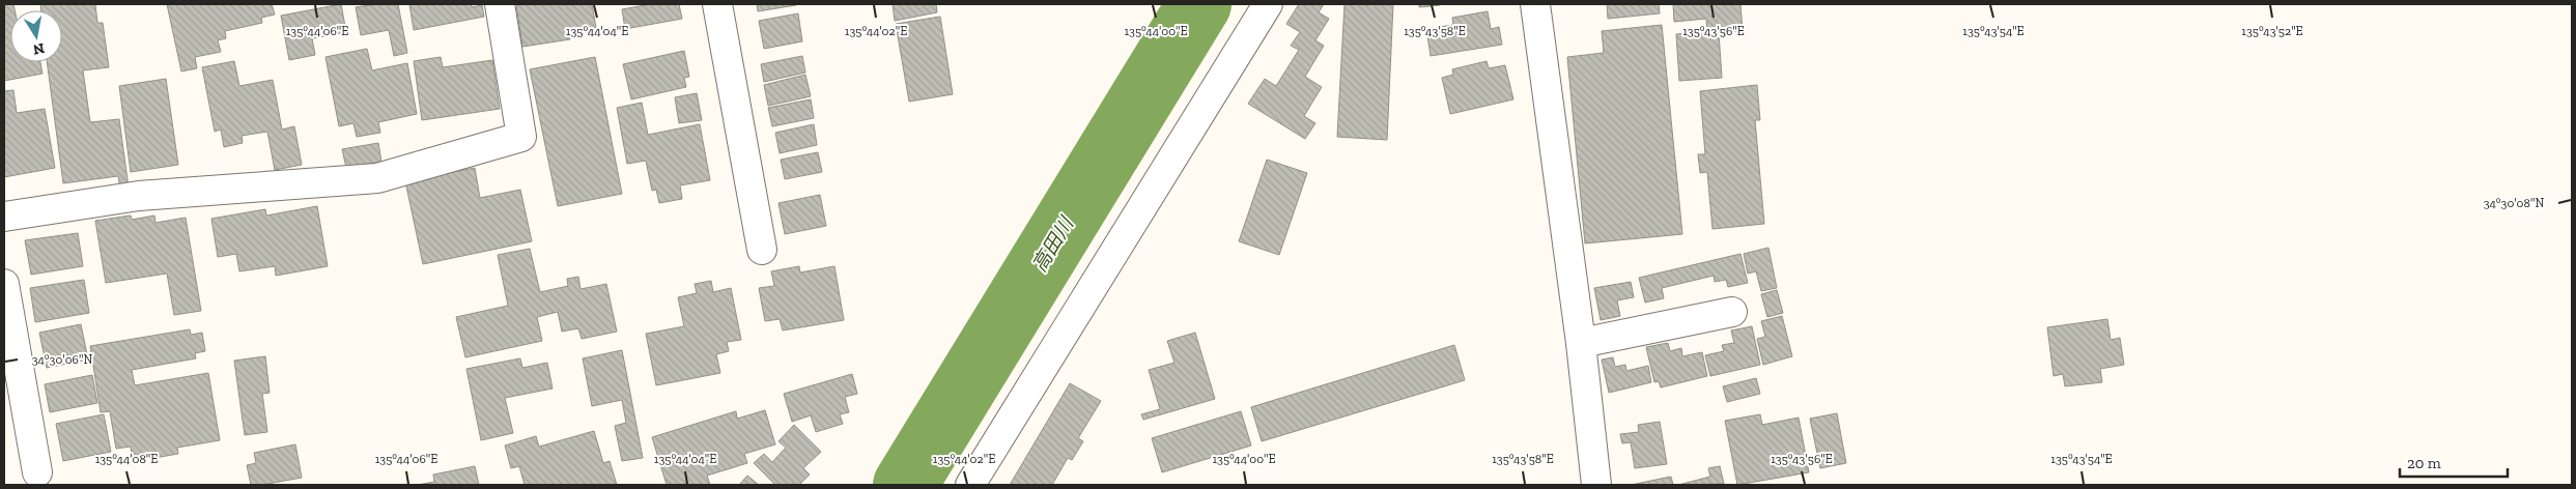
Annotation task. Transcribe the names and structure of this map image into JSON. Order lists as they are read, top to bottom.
{
  "water": ["高田川"],
  "scale_bar": "20 m",
  "north": "bottom",
  "coordinates": [
    "135°44'06\"E",
    "135°44'04\"E",
    "135°44'02\"E",
    "135°44'00\"E",
    "135°43'58\"E",
    "135°43'56\"E",
    "135°43'54\"E",
    "135°43'52\"E",
    "34°30'08\"N",
    "34°30'06\"N",
    "135°44'08\"E"
  ]
}
